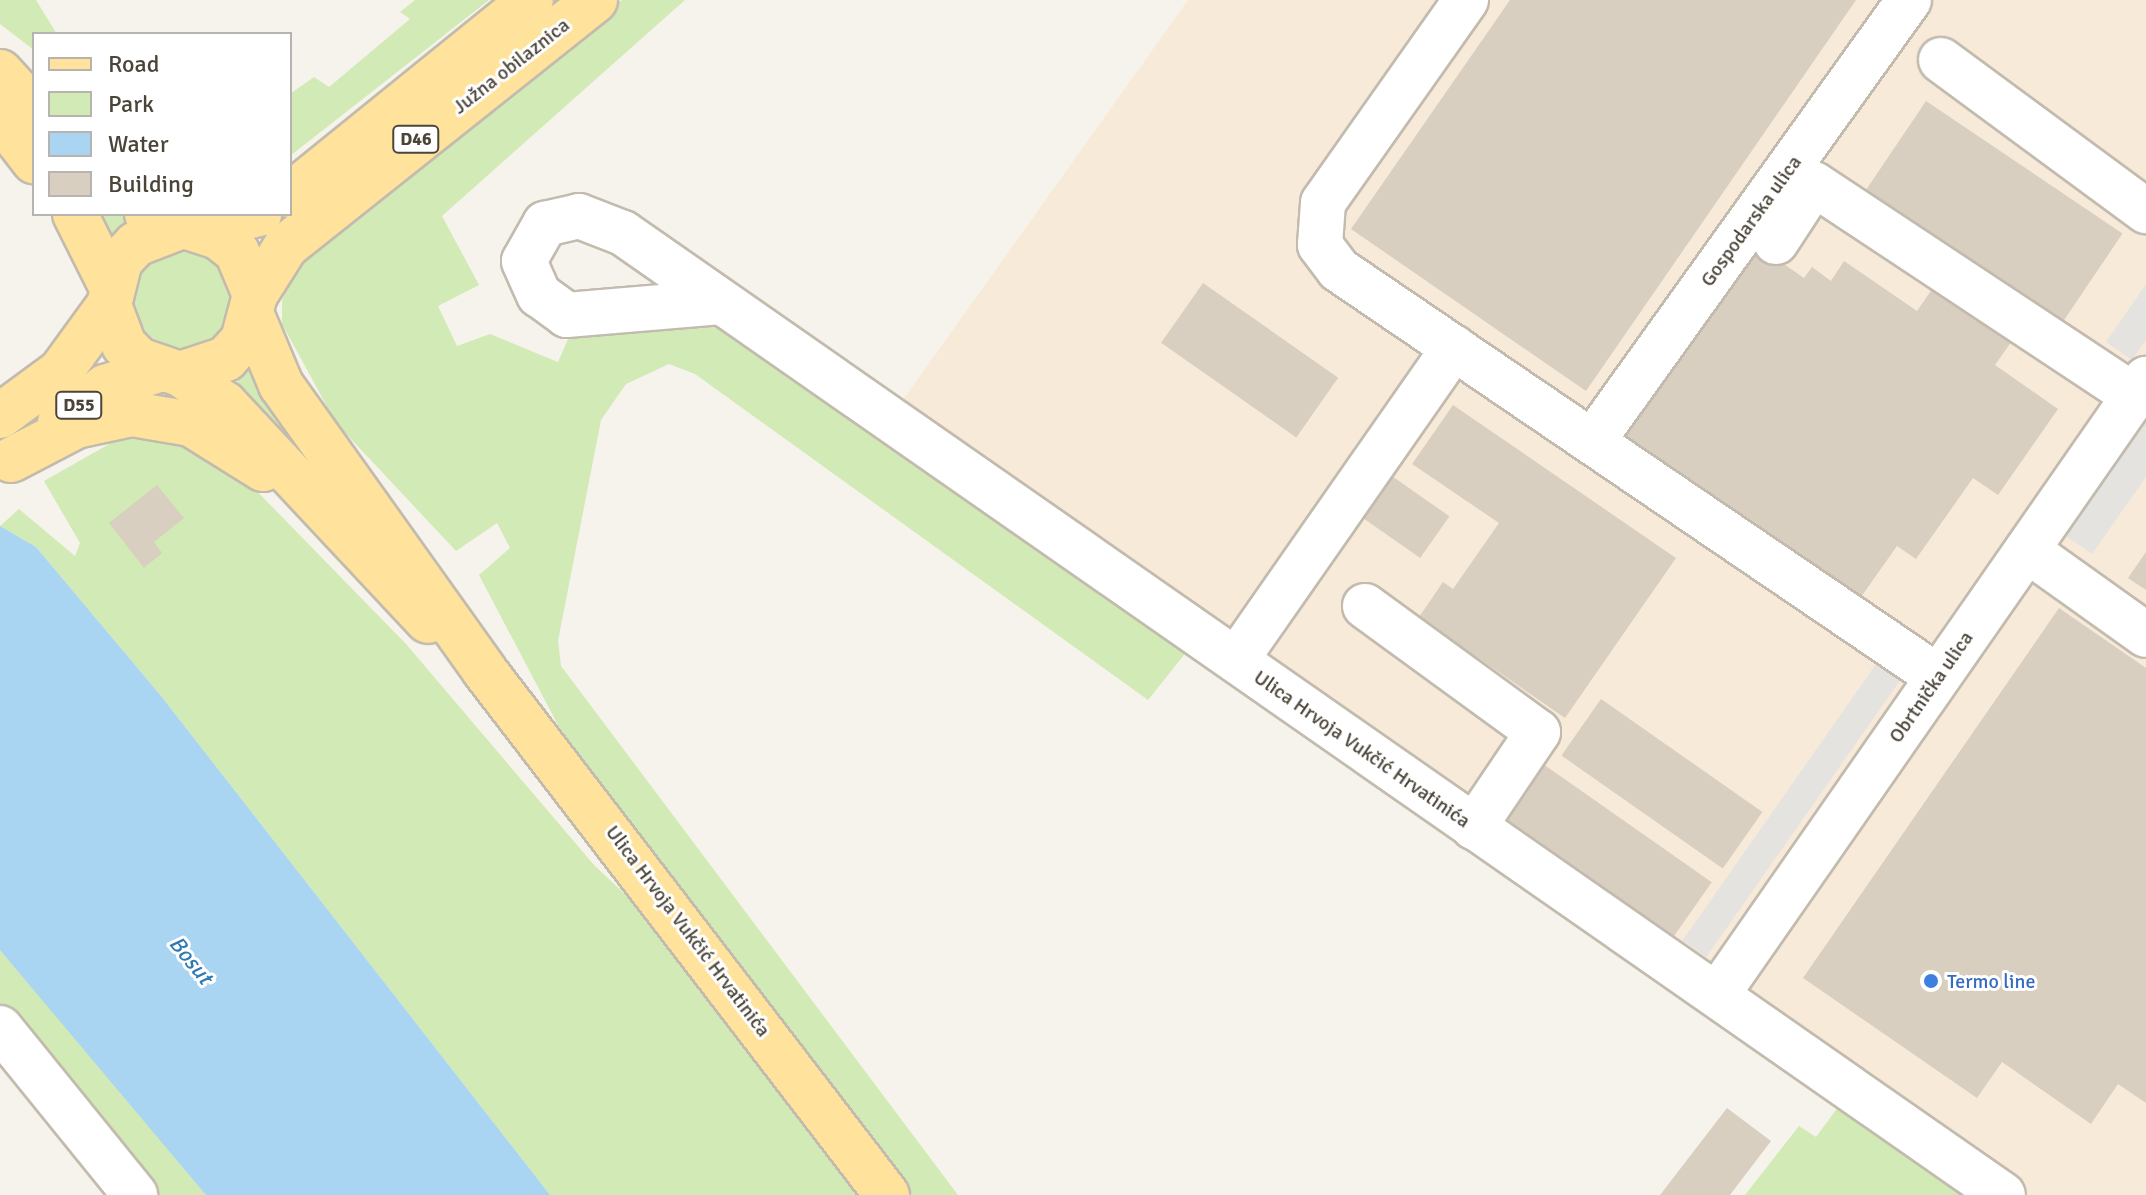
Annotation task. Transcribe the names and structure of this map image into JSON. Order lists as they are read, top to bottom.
{
  "streets": {
    "main road": [
      "Južna obilaznica",
      "D46",
      "D55",
      "Ulica Hrvoja Vukčić Hrvatinića"
    ],
    "street": ["Gospodarska ulica", "Obrtnička ulica"]
  },
  "crossings": [
    ["Južna obilaznica", "D55"],
    ["Južna obilaznica", "Ulica Hrvoja Vukčić Hrvatinića"],
    ["D55", "Ulica Hrvoja Vukčić Hrvatinića"],
    ["Obrtnička ulica", "Ulica Hrvoja Vukčić Hrvatinića"]
  ],
  "water": ["Bosut"],
  "places": ["Termo line"],
  "legend": [
    "Road",
    "Park",
    "Water",
    "Building"
  ]
}
